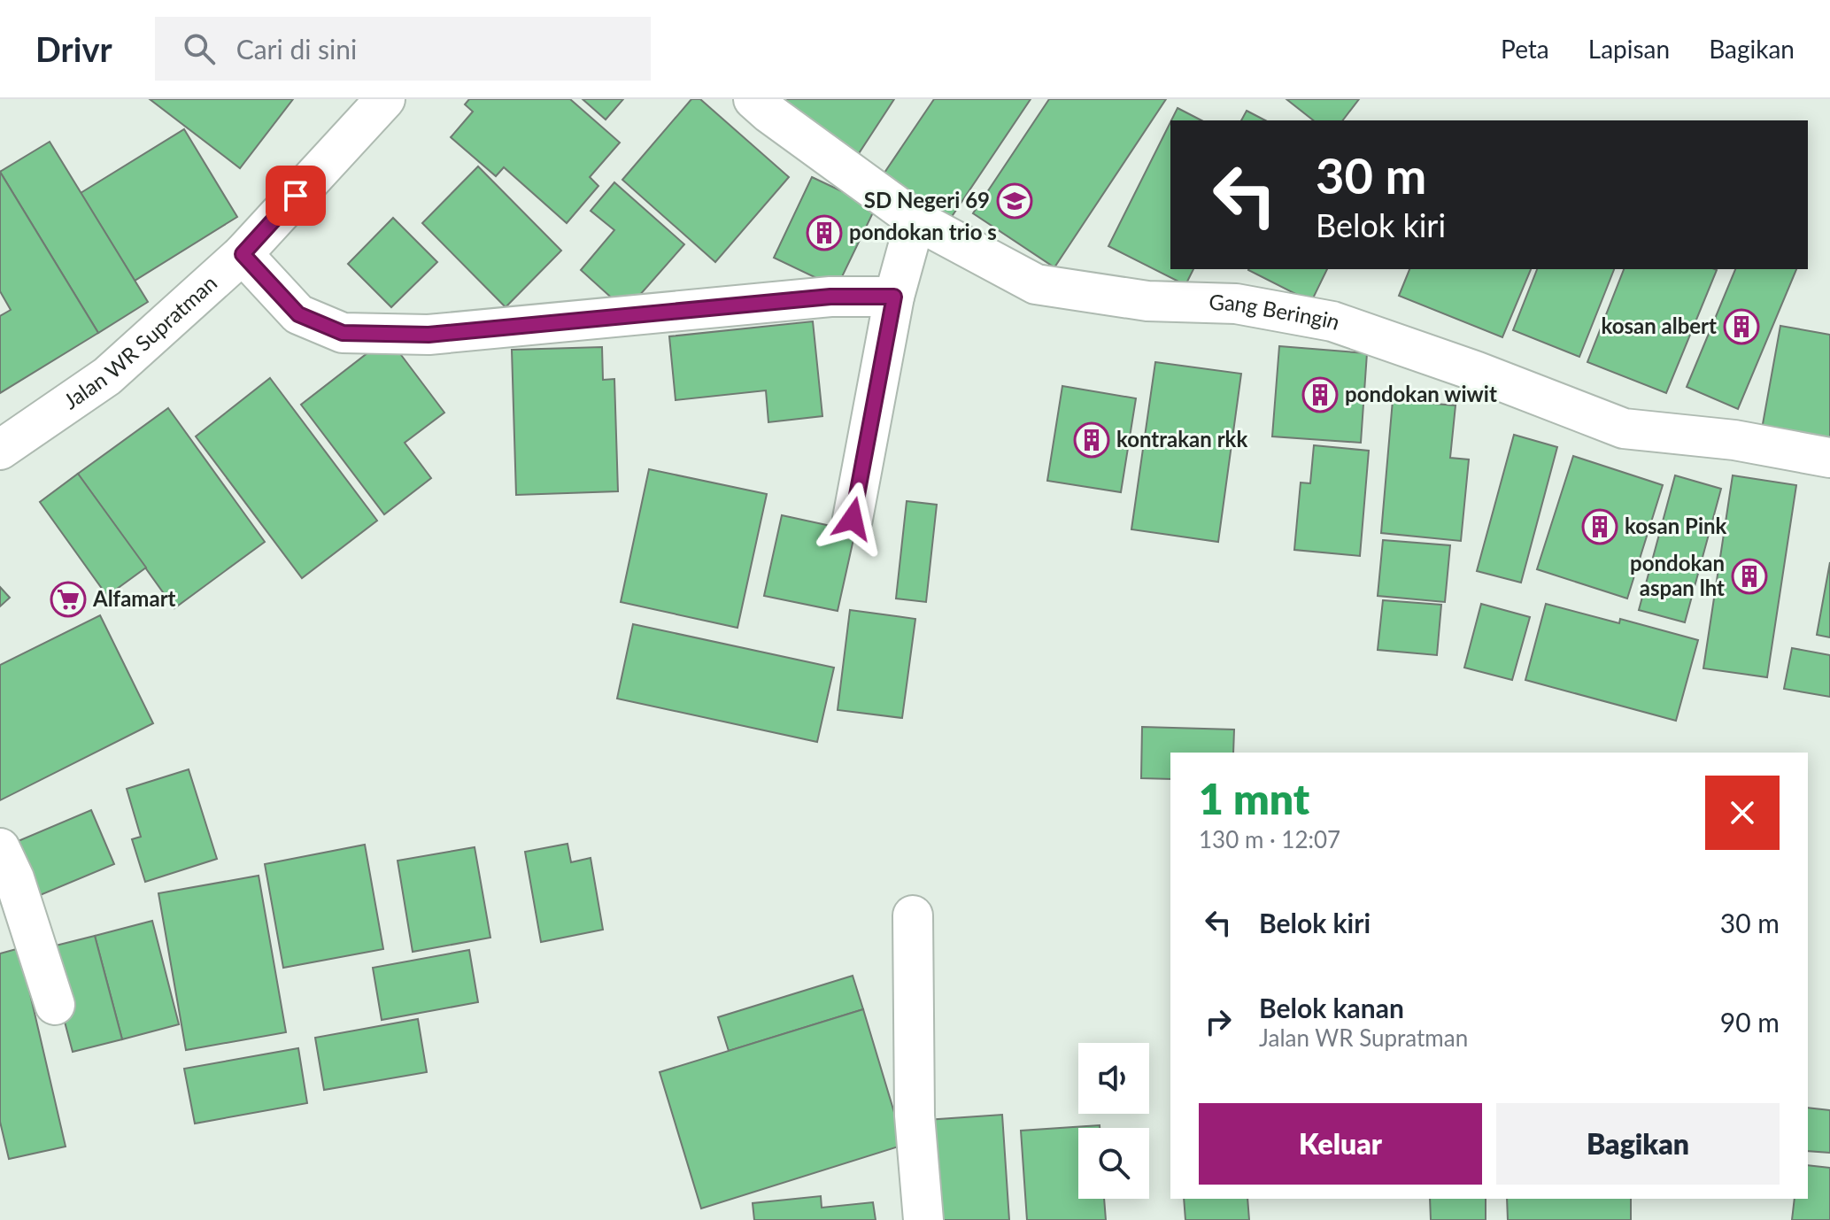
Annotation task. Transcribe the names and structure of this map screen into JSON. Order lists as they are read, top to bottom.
{
  "streets": {
    "main road": ["Gang Beringin", "Jalan WR Supratman"]
  },
  "places": {
    "school or university": ["SD Negeri 69"],
    "building": [
      "pondokan trio s",
      "kosan albert",
      "pondokan wiwit",
      "kontrakan rkk",
      "kosan Pink",
      "pondokan aspan lht"
    ],
    "supermarket": ["Alfamart"]
  },
  "page": {
    "header": "Drivr",
    "search": "Cari di sini",
    "nav": ["Peta", "Lapisan", "Bagikan"],
    "turn": ["30 m", "Belok kiri"],
    "heading": ["1 mnt", "130 m · 12:07"],
    "list": [
      {
        "name": "Belok kiri",
        "value": "30 m"
      },
      {
        "name": "Belok kanan",
        "note": "Jalan WR Supratman",
        "value": "90 m"
      }
    ],
    "buttons": ["Keluar", "Bagikan"]
  }
}
